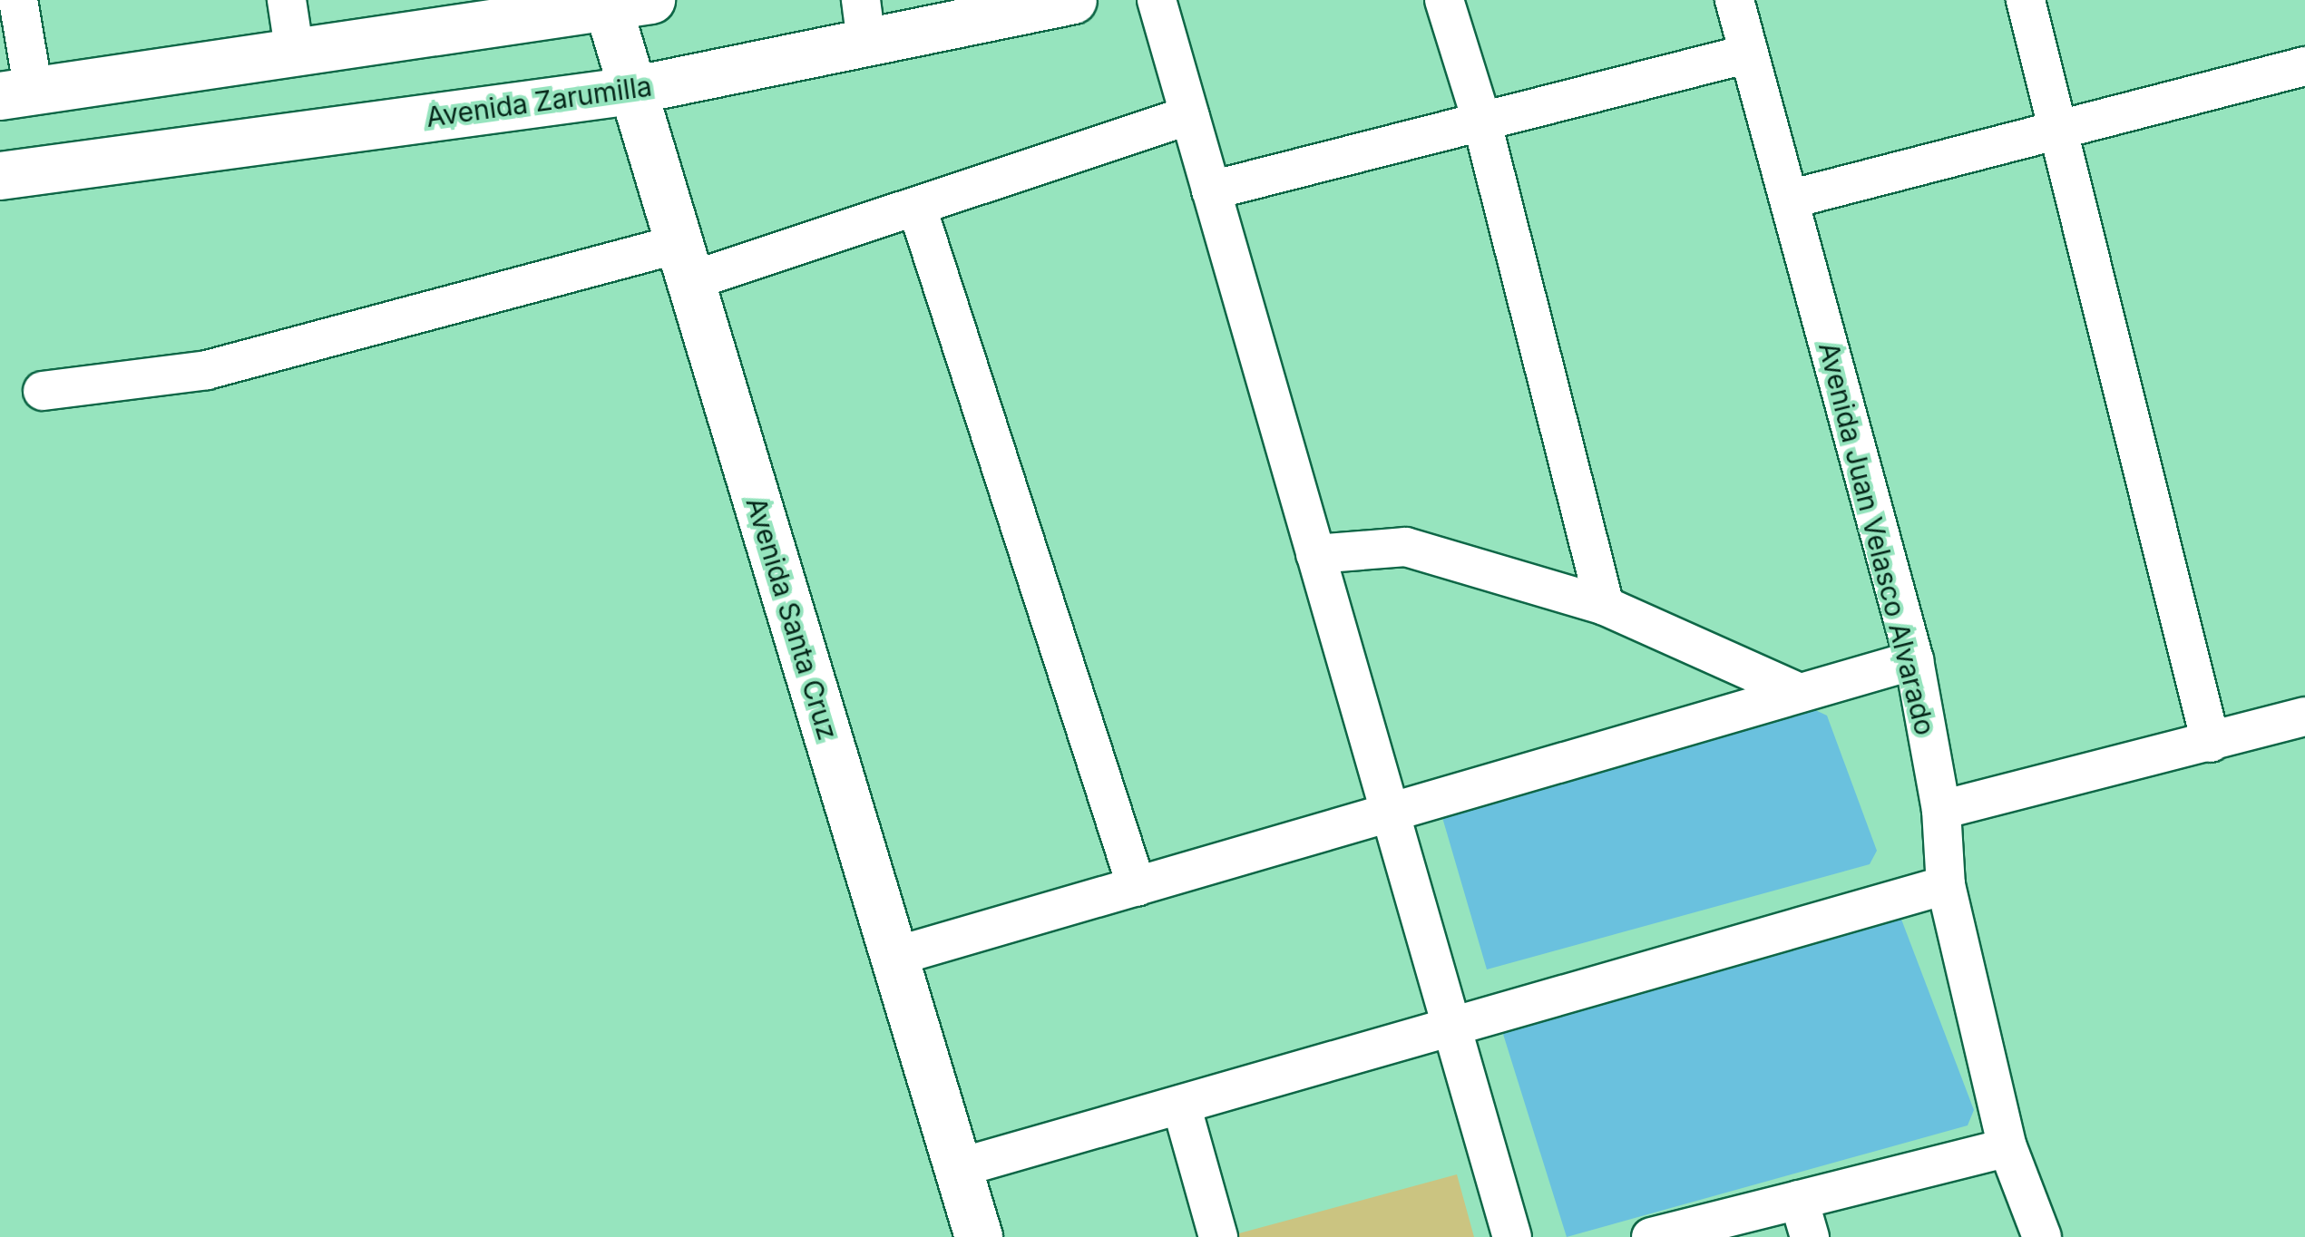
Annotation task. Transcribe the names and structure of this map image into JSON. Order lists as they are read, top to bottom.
{
  "streets": {
    "street": ["Avenida Zarumilla", "Avenida Juan Velasco Alvarado", "Avenida Santa Cruz"]
  },
  "crossings": [
    ["Avenida Zarumilla", "Avenida Santa Cruz"]
  ]
}
